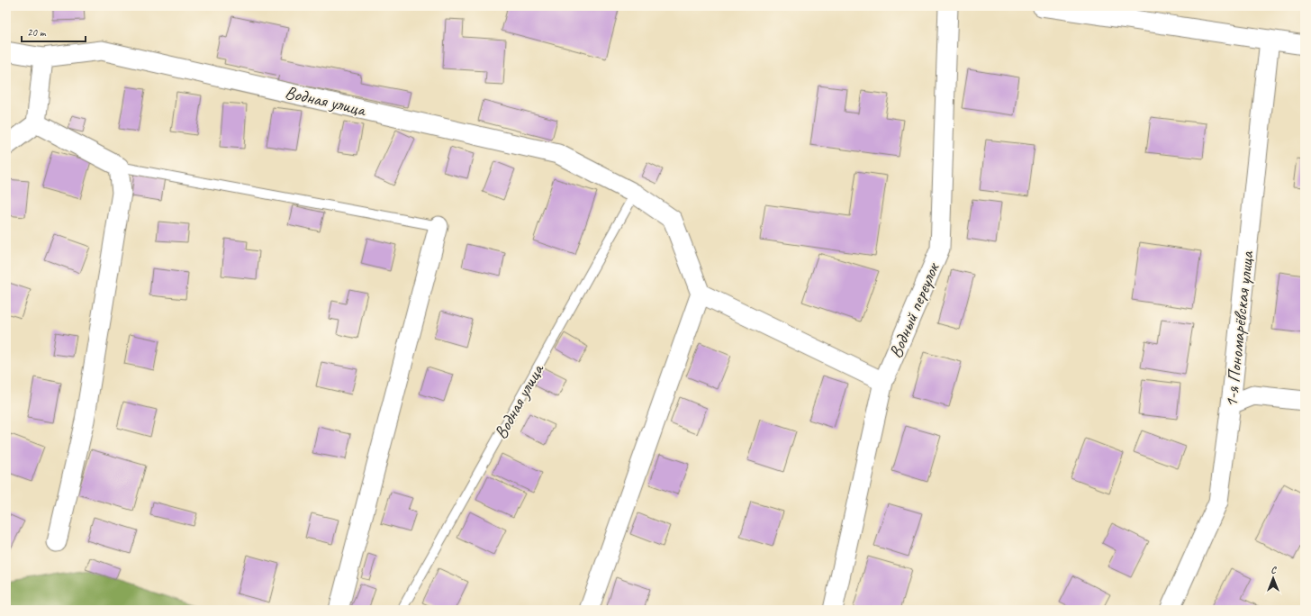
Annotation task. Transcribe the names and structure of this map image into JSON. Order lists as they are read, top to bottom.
{
  "streets": {
    "street": ["Водная улица", "Водный переулок", "1-я Пономарёвская улица"]
  },
  "scale_bar": "20 m",
  "north": "top"
}
